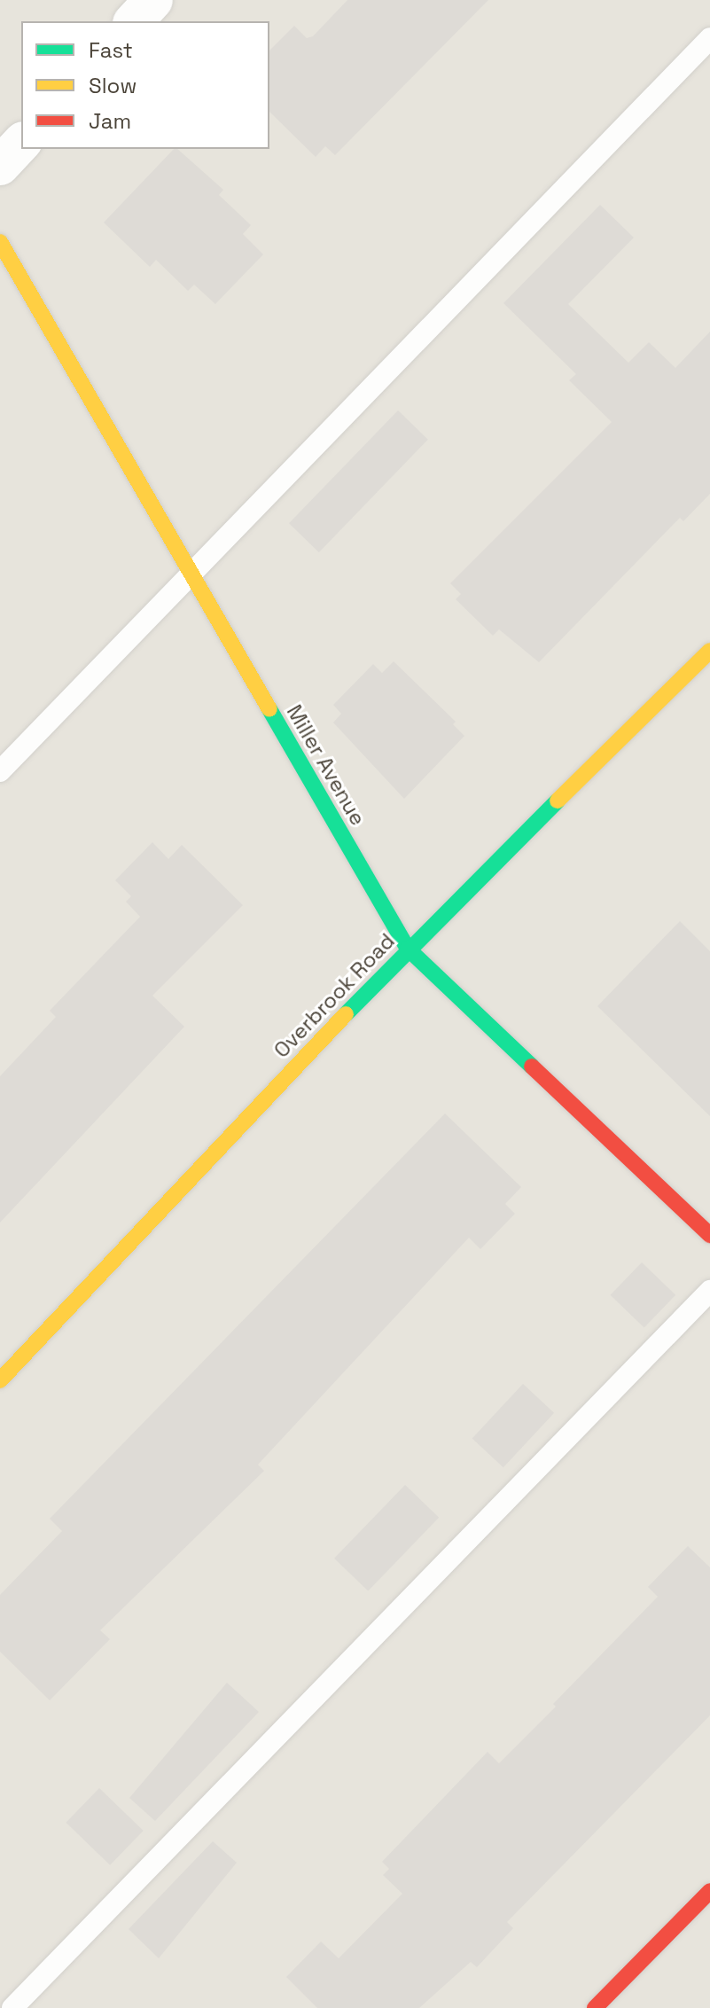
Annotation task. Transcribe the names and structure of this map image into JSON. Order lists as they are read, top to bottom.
{
  "streets": {
    "street": ["Miller Avenue", "Overbrook Road"]
  },
  "crossings": [
    ["Miller Avenue", "Overbrook Road"]
  ],
  "legend": ["Fast", "Slow", "Jam"]
}
